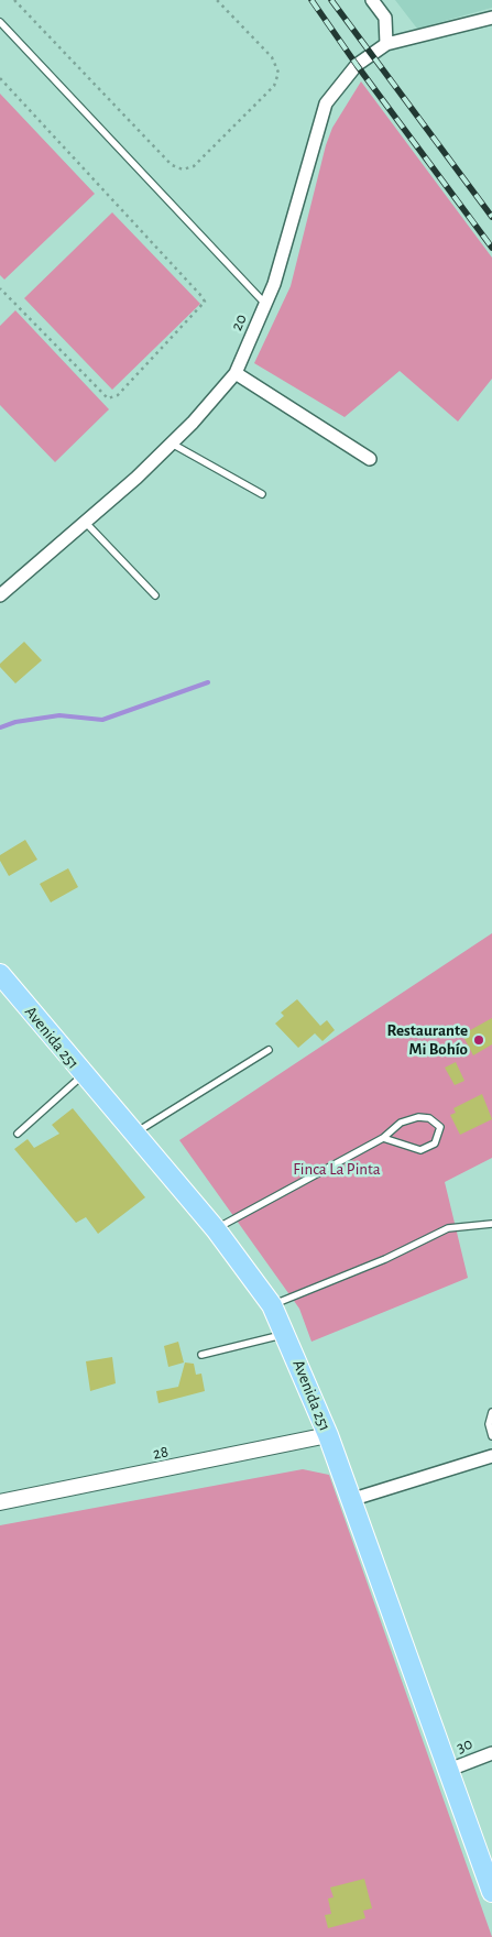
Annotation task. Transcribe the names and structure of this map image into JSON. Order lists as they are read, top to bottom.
{
  "streets": {
    "main road": ["Avenida 251"],
    "street": ["20", "28", "30"]
  },
  "crossings": [
    ["Avenida 251", "28"],
    ["Avenida 251", "30"]
  ],
  "parks": ["Finca La Pinta"],
  "places": ["Restaurante Mi Bohío"]
}
